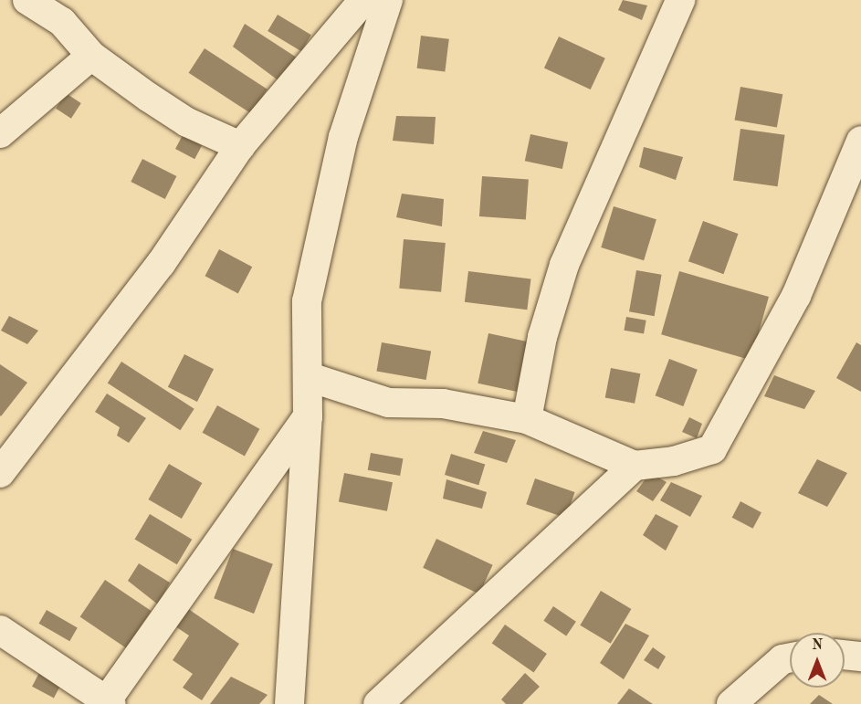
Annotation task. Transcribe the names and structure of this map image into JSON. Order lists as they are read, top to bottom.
{
  "north": "top"
}
